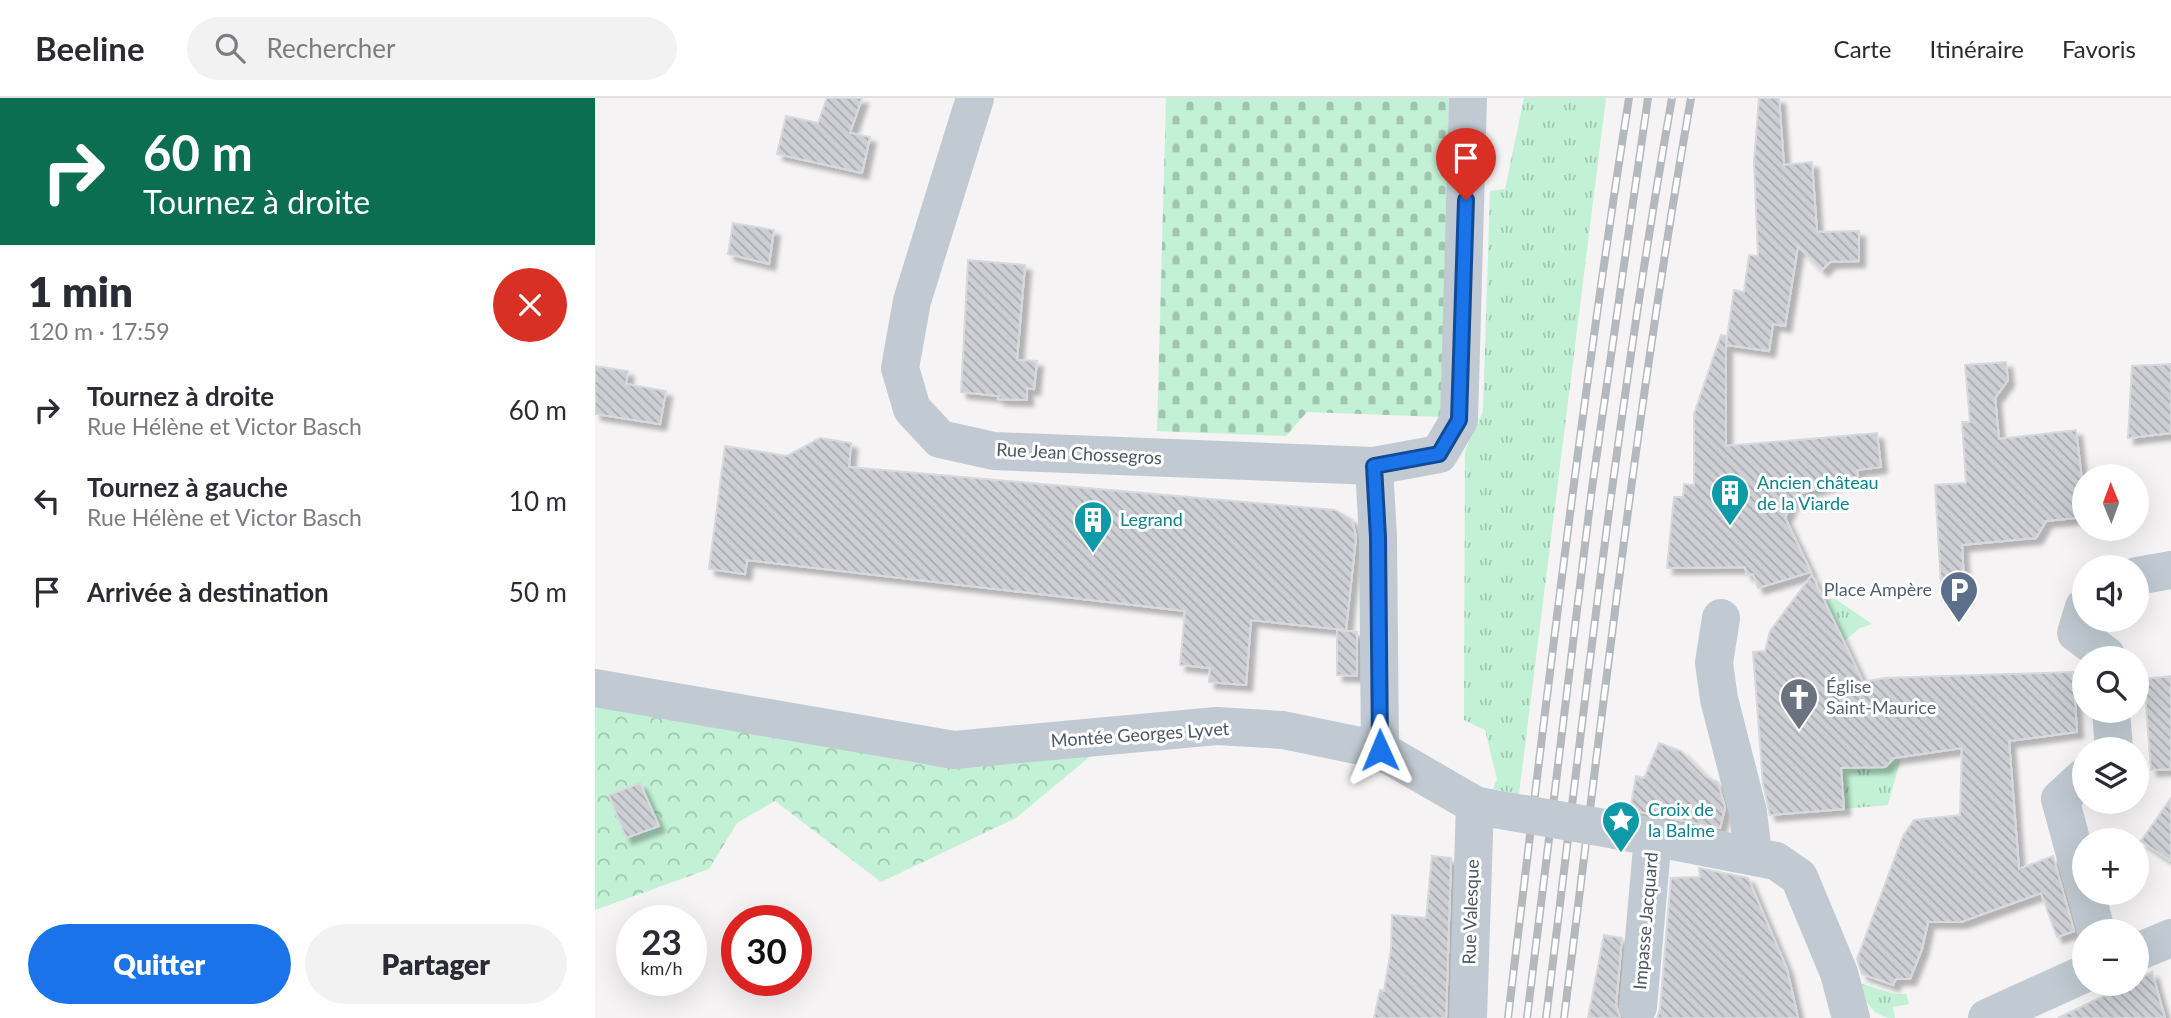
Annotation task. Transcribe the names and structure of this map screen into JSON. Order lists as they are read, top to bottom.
{
  "streets": {
    "street": [
      "Rue Jean Chossegros",
      "Montée Georges Lyvet",
      "Rue Valesque",
      "Impasse Jacquard"
    ]
  },
  "crossings": [
    ["Montée Georges Lyvet", "Rue Valesque"],
    ["Montée Georges Lyvet", "Impasse Jacquard"]
  ],
  "places": {
    "building": ["Ancien château de la Viarde", "Legrand"],
    "parking": ["Place Ampère"],
    "church": ["Église Saint-Maurice"],
    "place": ["Croix de la Balme"]
  },
  "north": "top",
  "page": {
    "header": "Beeline",
    "search": "Rechercher",
    "nav": ["Carte", "Itinéraire", "Favoris"],
    "turn": ["60 m", "Tournez à droite"],
    "heading": ["1 min", "120 m · 17:59"],
    "list": [
      {
        "name": "Tournez à droite",
        "note": "Rue Hélène et Victor Basch",
        "value": "60 m"
      },
      {
        "name": "Tournez à gauche",
        "note": "Rue Hélène et Victor Basch",
        "value": "10 m"
      },
      {
        "name": "Arrivée à destination",
        "value": "50 m"
      }
    ],
    "map_buttons": ["+", "−"],
    "speed": "23 km/h",
    "limit": "30",
    "buttons": ["Quitter", "Partager"]
  }
}
